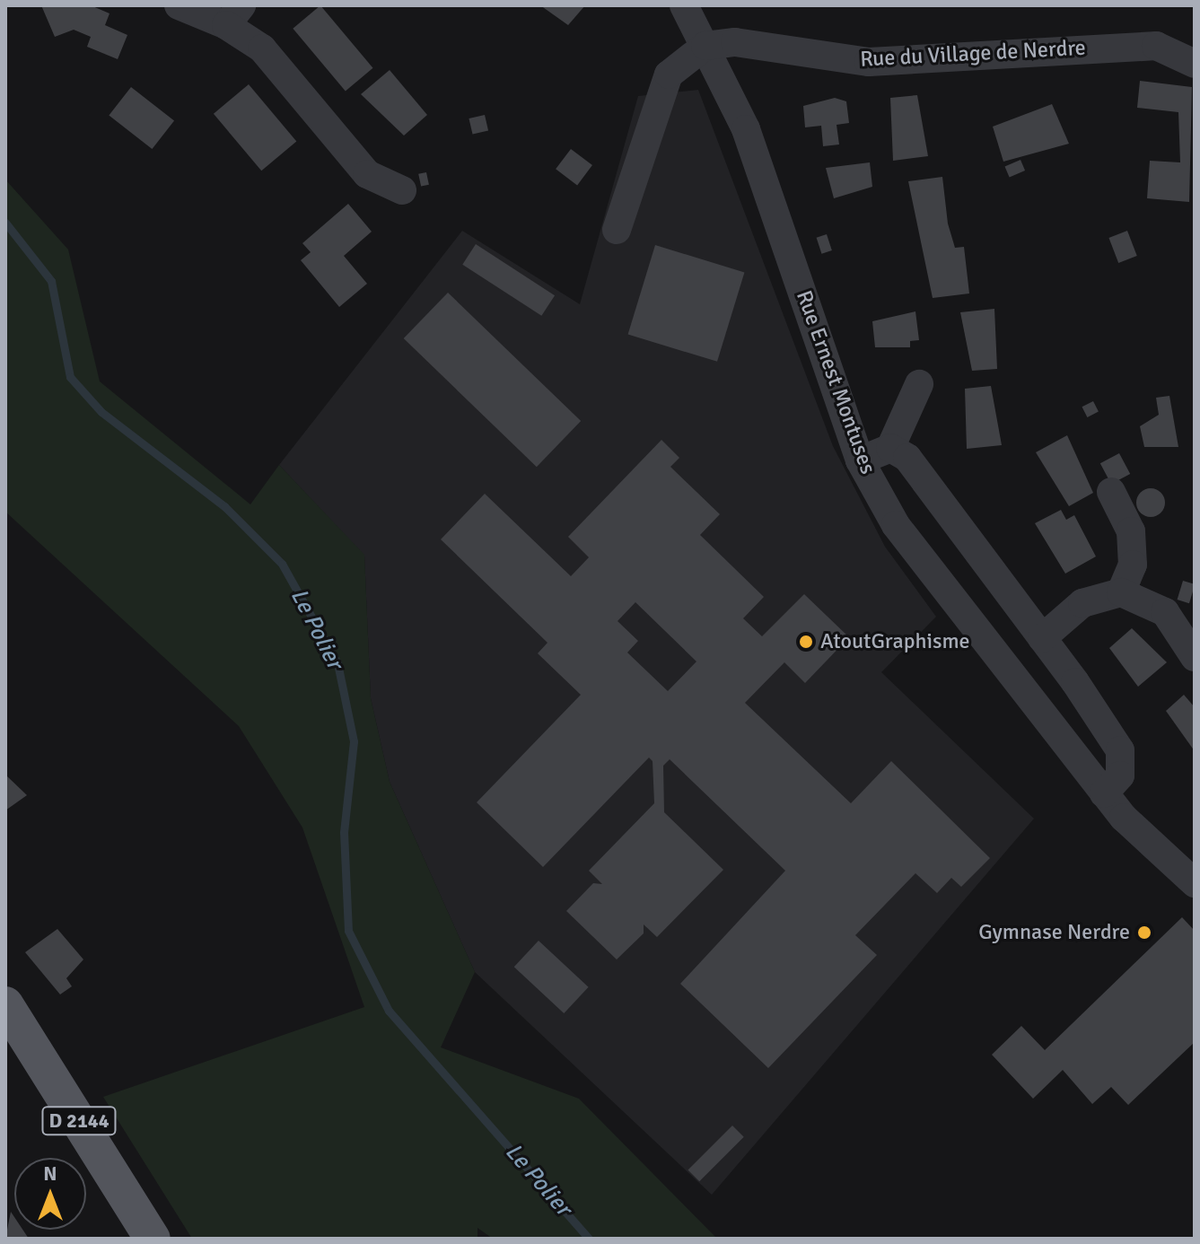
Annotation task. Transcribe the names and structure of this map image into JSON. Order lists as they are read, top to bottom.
{
  "streets": {
    "main road": ["D 2144"],
    "street": ["Rue du Village de Nerdre", "Rue Ernest Montuses"]
  },
  "crossings": [
    ["Rue du Village de Nerdre", "Rue Ernest Montuses"]
  ],
  "water": ["Le Polier"],
  "places": ["AtoutGraphisme", "Gymnase Nerdre"],
  "north": "top"
}
